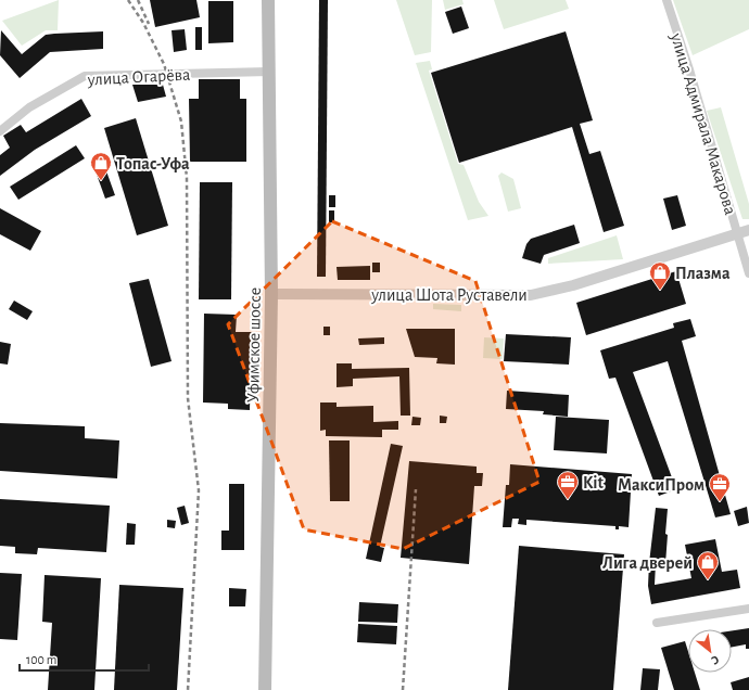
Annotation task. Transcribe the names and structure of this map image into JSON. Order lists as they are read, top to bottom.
{
  "streets": {
    "main road": ["Уфимское шоссе"],
    "street": ["улица Огарёва", "улица Адмирала Макарова", "улица Шота Руставели"]
  },
  "crossings": [
    ["улица Огарёва", "Уфимское шоссе"],
    ["улица Адмирала Макарова", "улица Шота Руставели"],
    ["улица Шота Руставели", "Уфимское шоссе"]
  ],
  "places": {
    "shop": ["Топас-Уфа", "Плазма", "Лига дверей"],
    "office": ["Kit", "МаксиПром"]
  },
  "scale_bar": "100 m",
  "north": "bottom right"
}
